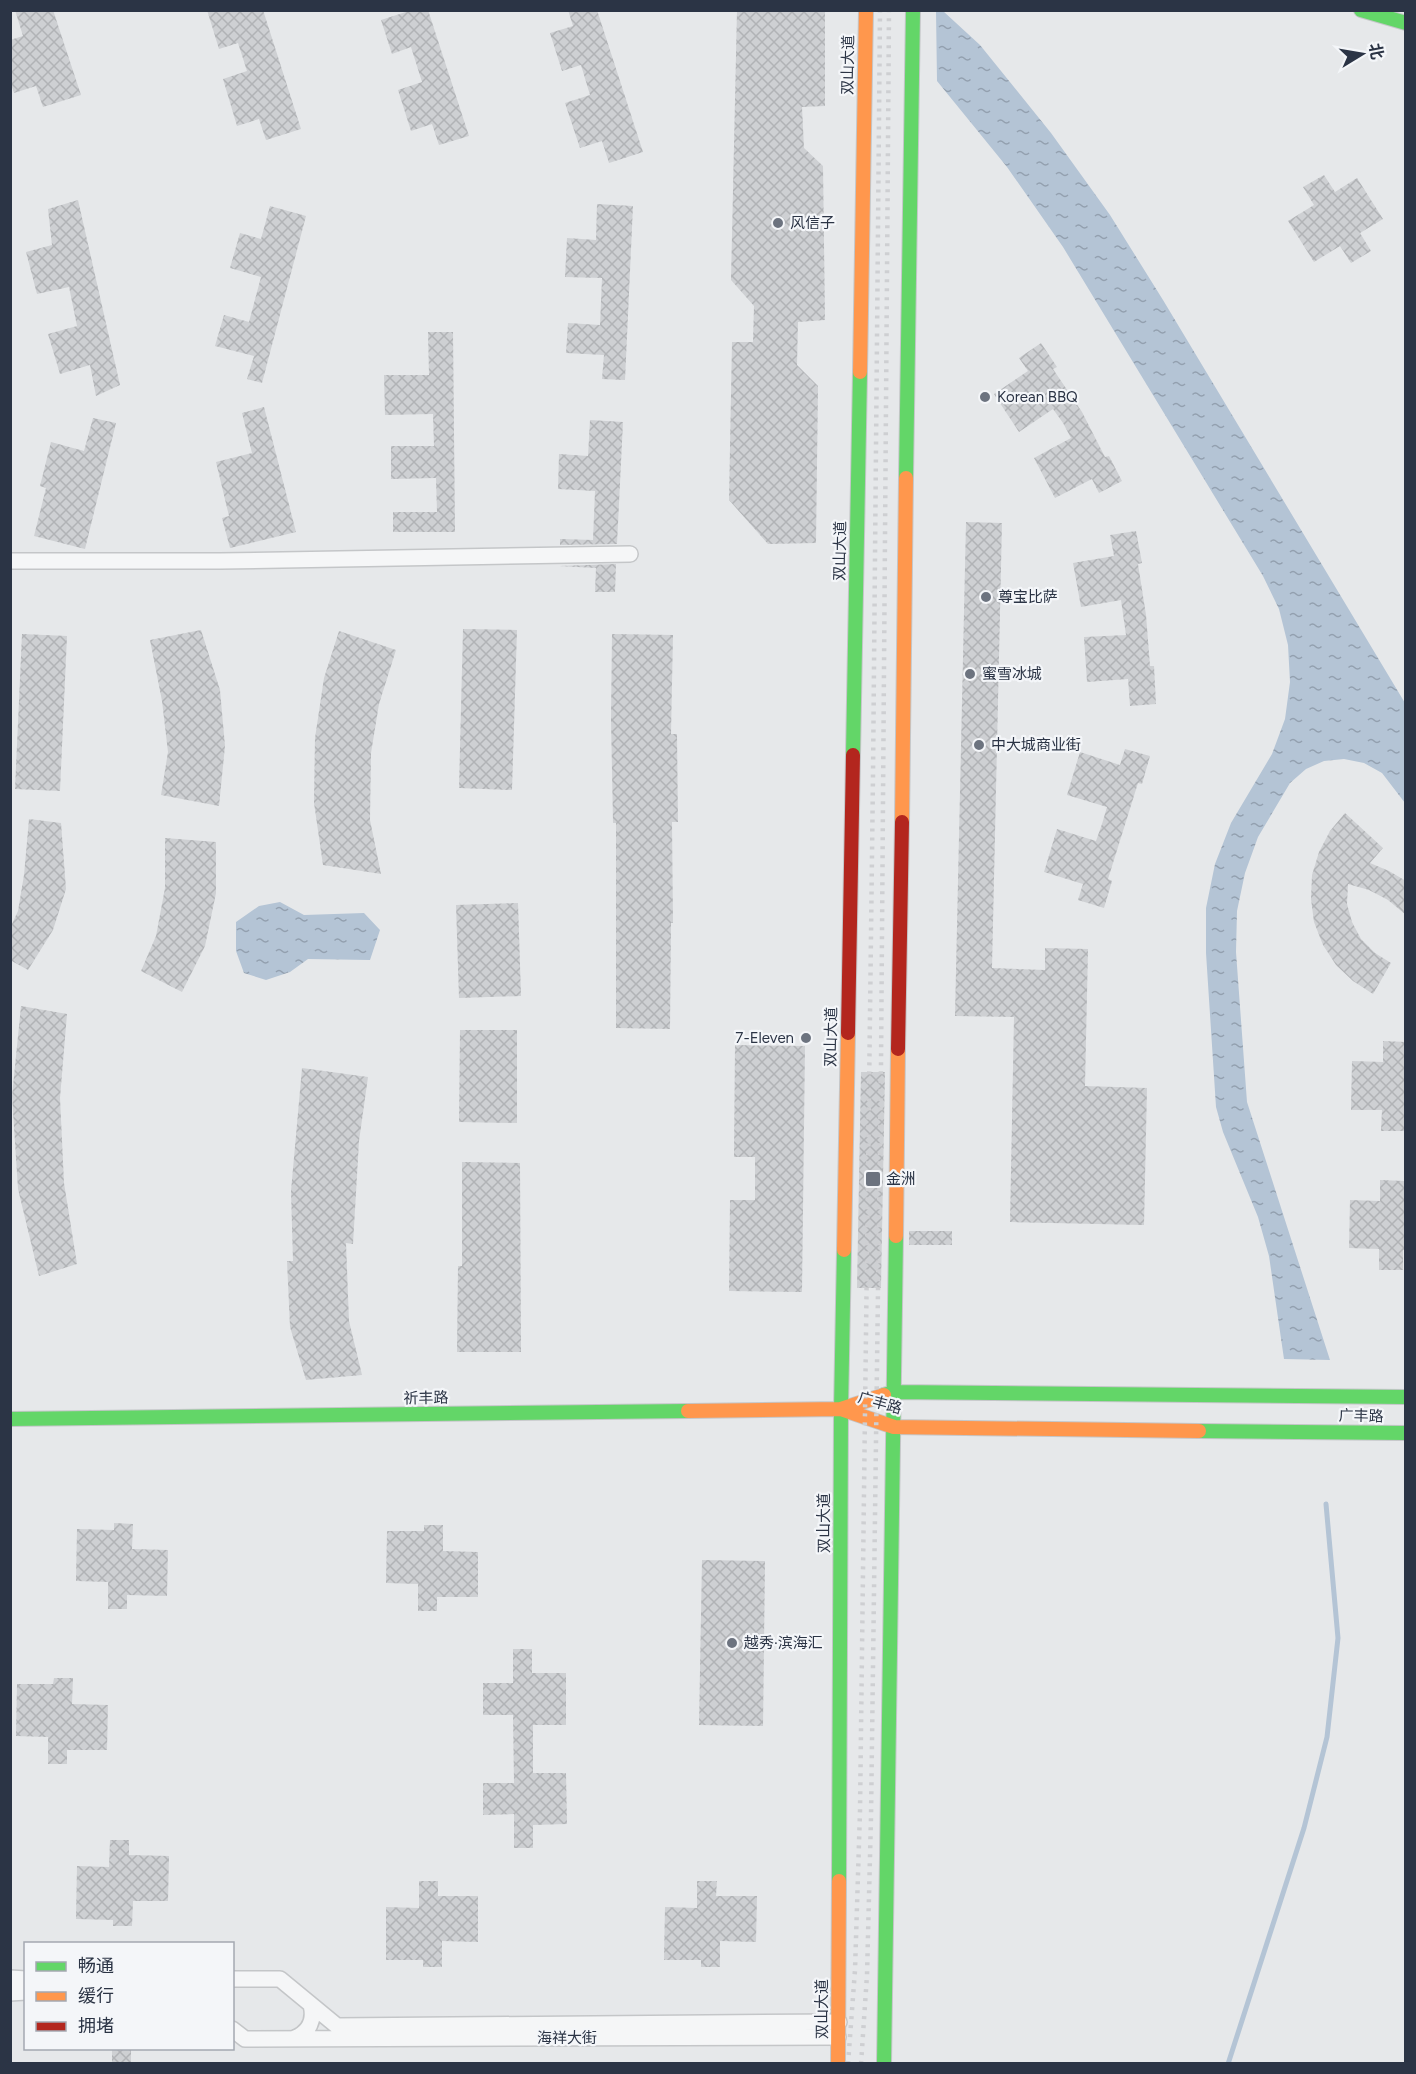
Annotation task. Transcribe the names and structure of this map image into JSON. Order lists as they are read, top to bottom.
{
  "streets": {
    "street": [
      "双山大道",
      "祈丰路",
      "广丰路",
      "海祥大街"
    ]
  },
  "crossings": [
    ["双山大道", "祈丰路"],
    ["双山大道", "广丰路"],
    ["双山大道", "海祥大街"],
    ["祈丰路", "广丰路"]
  ],
  "places": {
    "other": [
      "风信子",
      "Korean BBQ",
      "尊宝比萨",
      "蜜雪冰城",
      "中大城商业街",
      "7-Eleven",
      "越秀·滨海汇"
    ],
    "transit": ["金洲"]
  },
  "legend": ["畅通", "缓行", "拥堵"],
  "north": "right"
}
